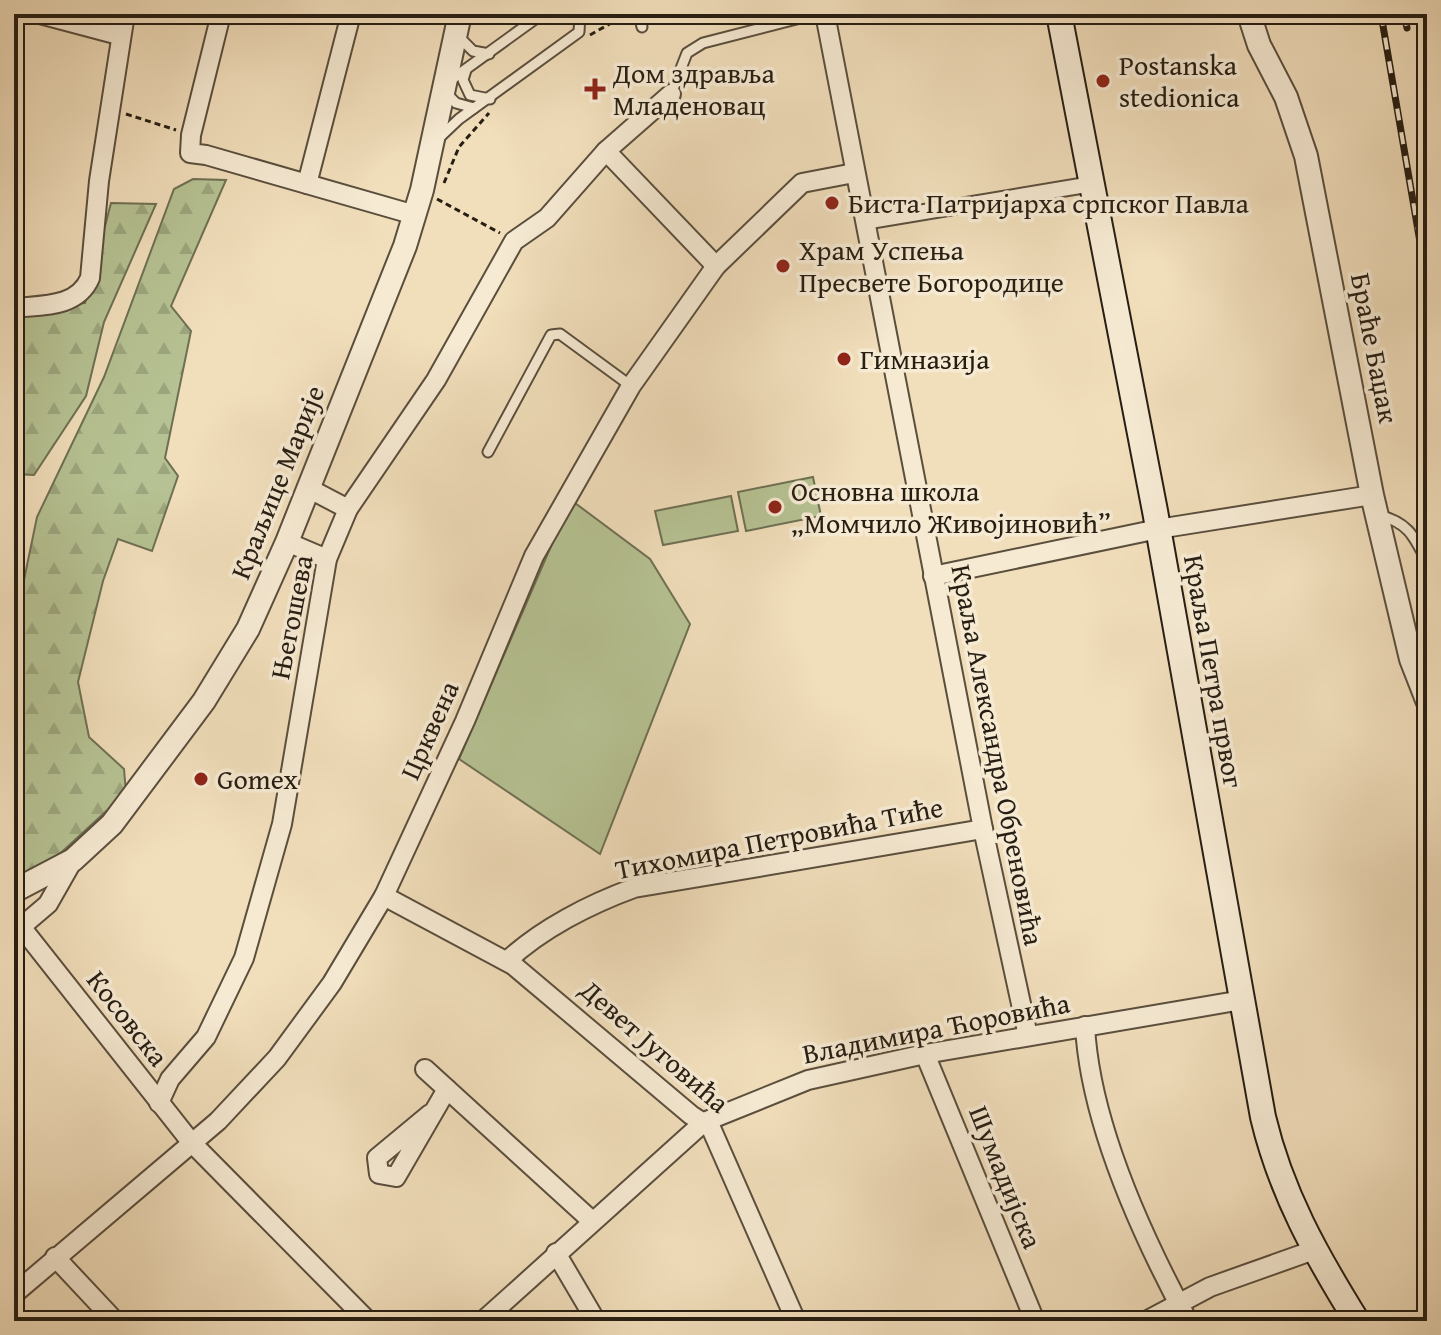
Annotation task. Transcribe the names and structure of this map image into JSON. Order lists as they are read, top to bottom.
{
  "streets": {
    "main road": ["Краља Петра првог"],
    "street": [
      "Браће Баџак",
      "Краљице Марије",
      "Његошева",
      "Црквена",
      "Краља Александра Обреновића",
      "Тихомира Петровића Тиће",
      "Косовска",
      "Владимира Ћоровића",
      "Девет Југовића",
      "Шумадијска"
    ]
  },
  "crossings": [
    ["Његошева", "Косовска"],
    ["Краља Петра првог", "Владимира Ћоровића"],
    ["Црквена", "Краља Александра Обреновића"],
    ["Црквена", "Косовска"],
    ["Црквена", "Девет Југовића"],
    ["Краља Александра Обреновића", "Тихомира Петровића Тиће"],
    ["Краља Александра Обреновића", "Владимира Ћоровића"],
    ["Тихомира Петровића Тиће", "Девет Југовића"],
    ["Владимира Ћоровића", "Девет Југовића"],
    ["Владимира Ћоровића", "Шумадијска"]
  ],
  "places": {
    "other": [
      "Postanska stedionica",
      "Биста Патријарха српског Павла",
      "Храм Успења Пресвете Богородице",
      "Гимназија",
      "Основна школа „Момчило Живојиновић”",
      "Gomex"
    ],
    "health": ["Дом здравља Младеновац"]
  }
}
